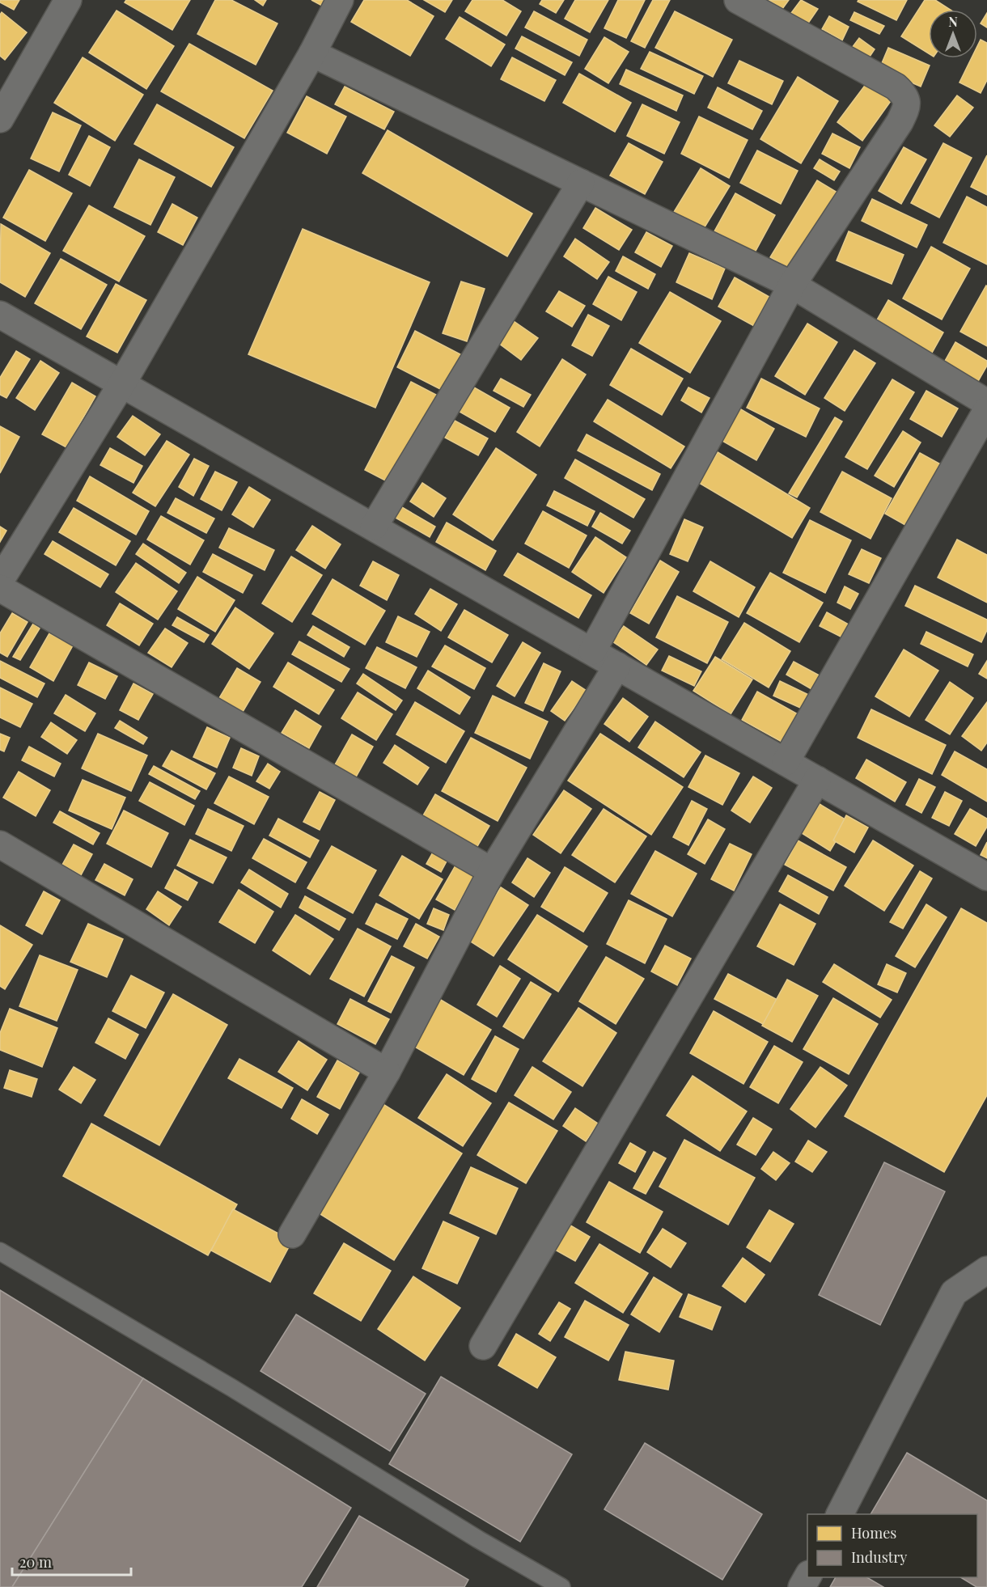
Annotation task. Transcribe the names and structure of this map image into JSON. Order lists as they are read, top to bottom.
{
  "legend": ["Homes", "Industry"],
  "scale_bar": "20 m",
  "north": "top"
}
